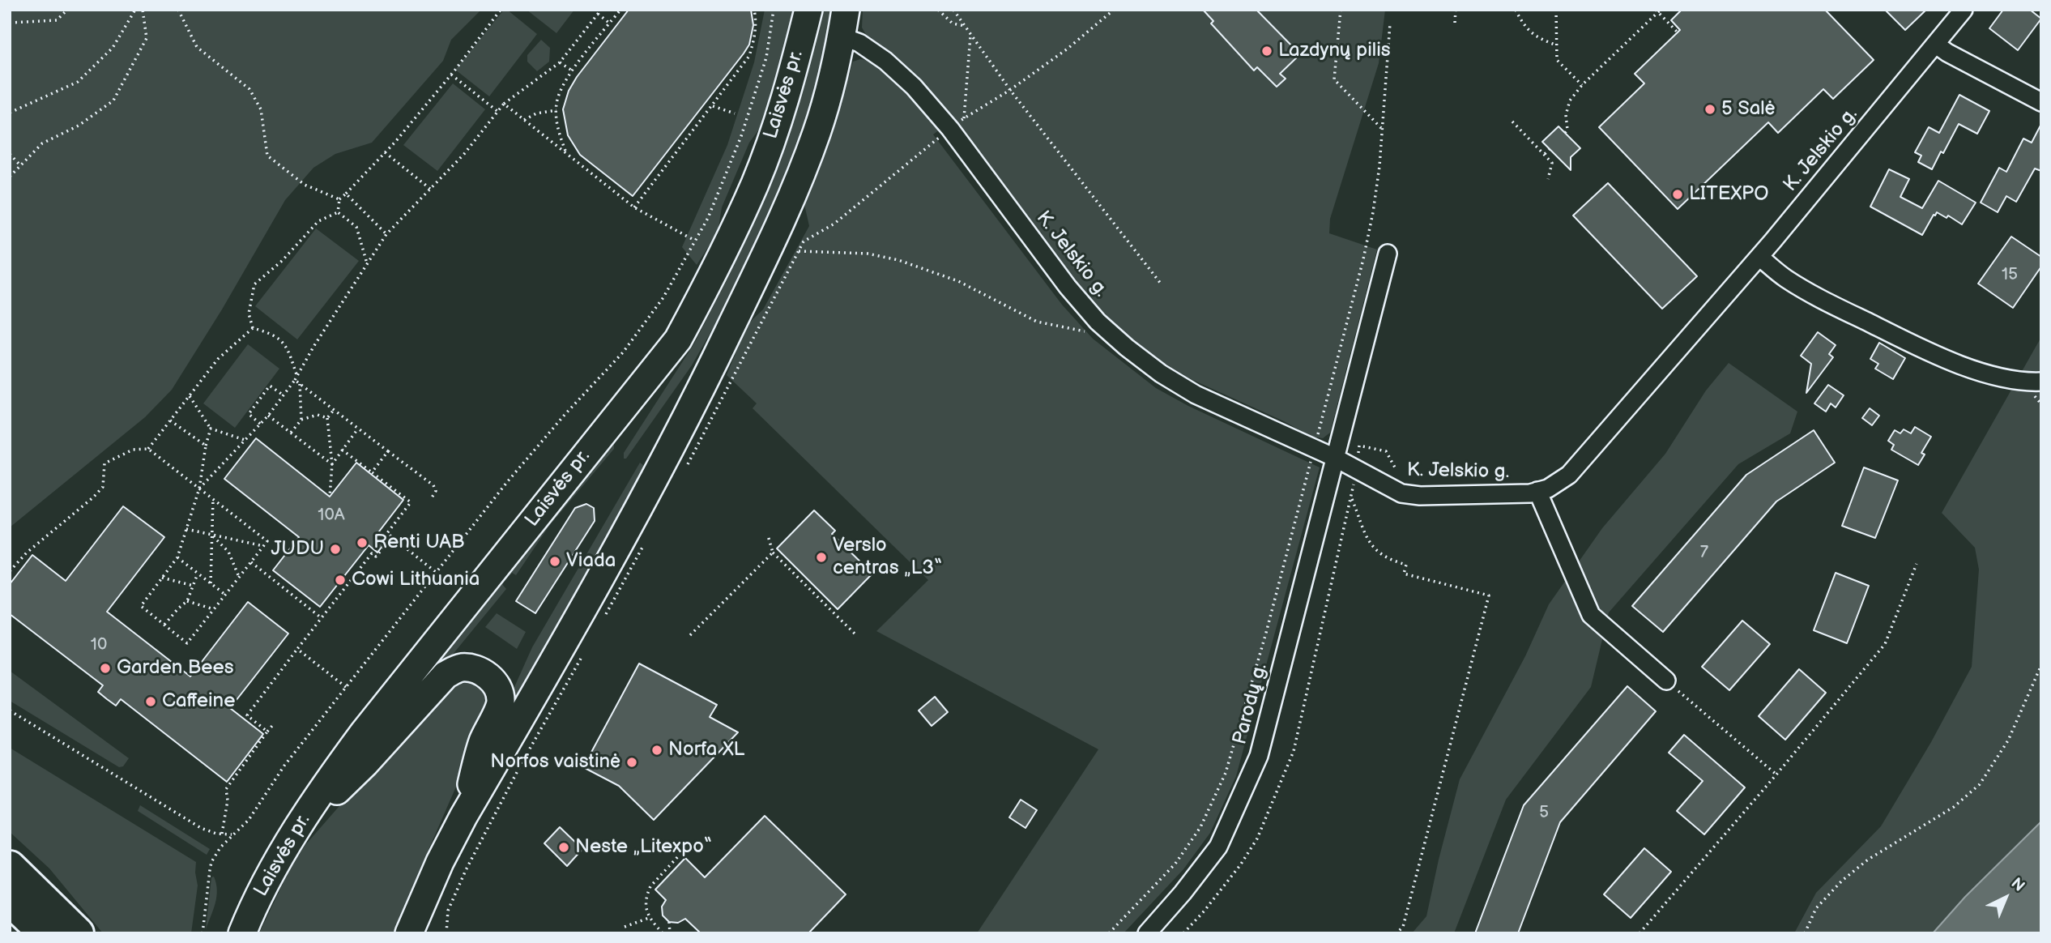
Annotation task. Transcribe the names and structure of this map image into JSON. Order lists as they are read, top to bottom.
{
  "streets": {
    "main road": ["Laisvės pr."],
    "street": ["K. Jelskio g.", "Parodų g."]
  },
  "crossings": [
    ["Laisvės pr.", "K. Jelskio g."],
    ["K. Jelskio g.", "Parodų g."]
  ],
  "places": [
    "Lazdynų pilis",
    "5 Salė",
    "LITEXPO",
    "Renti UAB",
    "JUDU",
    "Verslo centras „L3“",
    "Viada",
    "Cowi Lithuania",
    "Garden Bees",
    "Caffeine",
    "Norfa XL",
    "Norfos vaistinė",
    "Neste „Litexpo“"
  ],
  "house_numbers": [
    "15",
    "10A",
    "7",
    "10",
    "5"
  ],
  "north": "top right"
}
